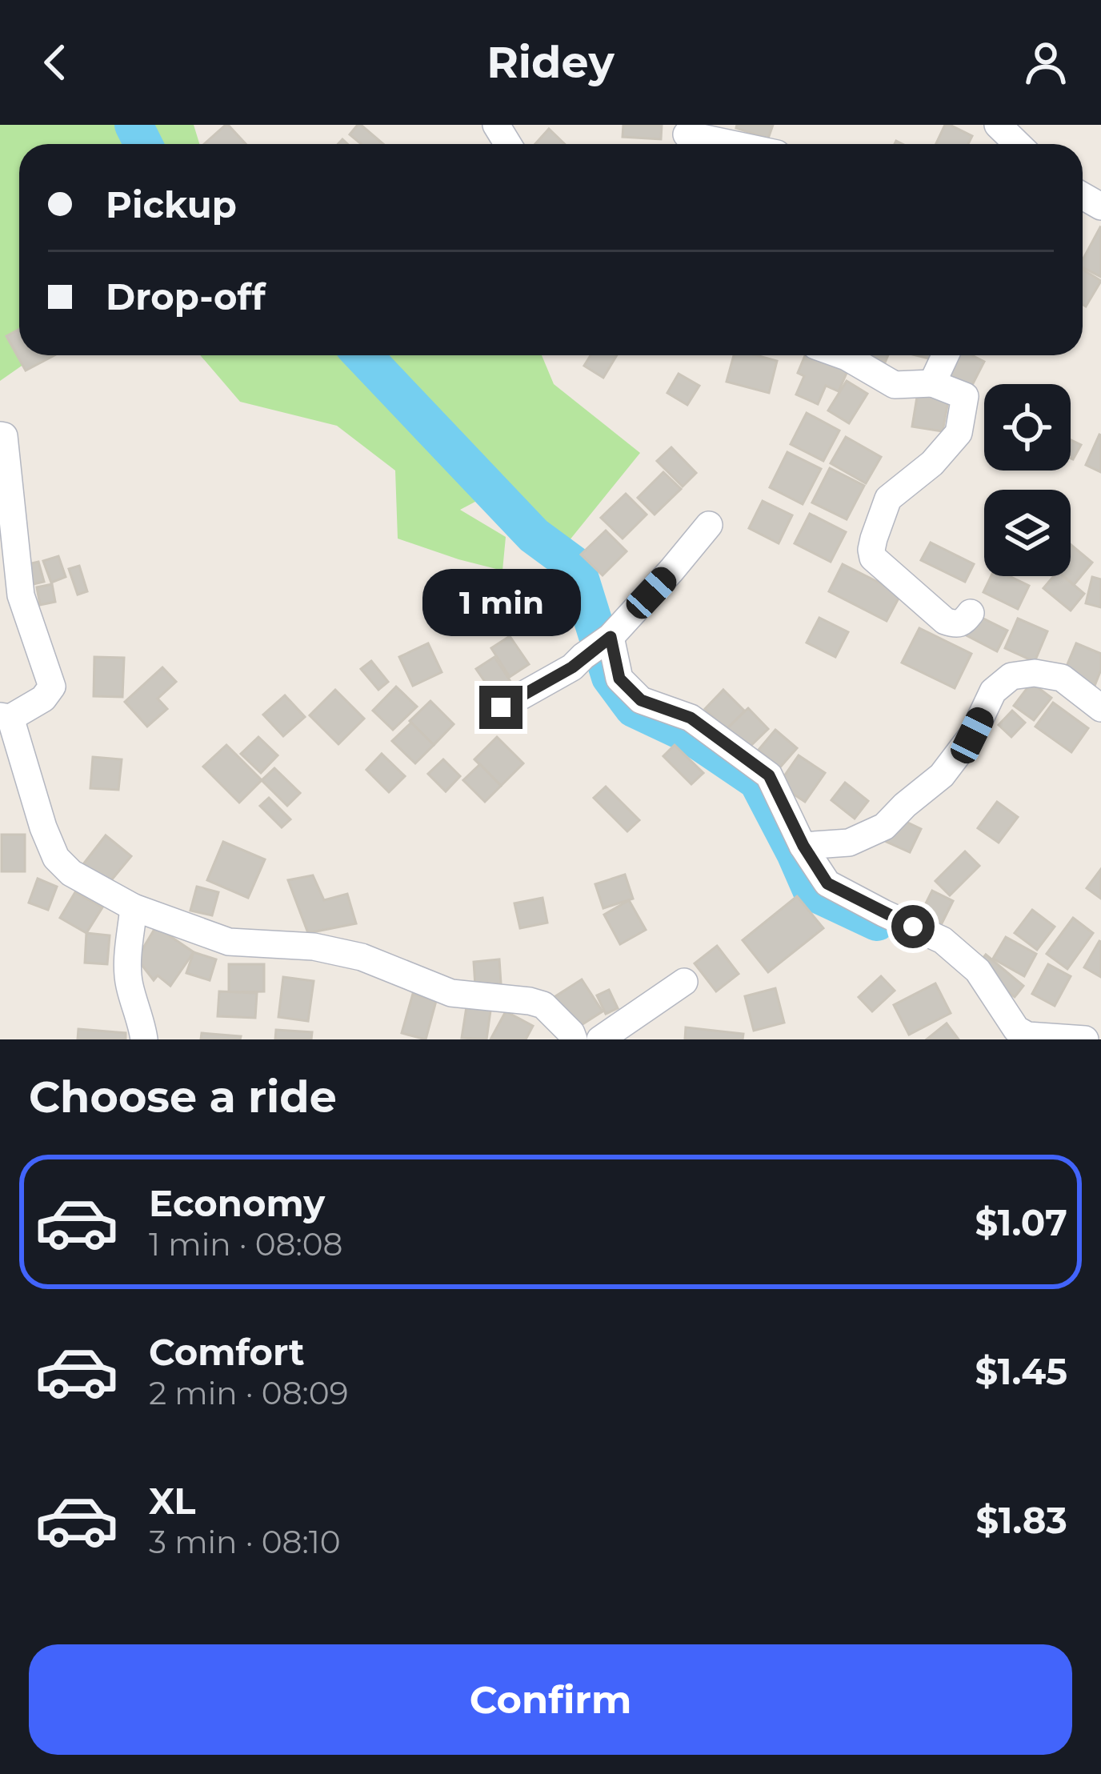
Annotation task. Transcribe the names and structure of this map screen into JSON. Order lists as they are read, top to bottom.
{
  "page": {
    "header": "Ridey",
    "banner": ["Pickup", "Drop-off"],
    "bubble": "1 min",
    "heading": "Choose a ride",
    "list": [
      {
        "name": "Economy",
        "note": "1 min · 08:08",
        "value": "$1.07"
      },
      {
        "name": "Comfort",
        "note": "2 min · 08:09",
        "value": "$1.45"
      },
      {
        "name": "XL",
        "note": "3 min · 08:10",
        "value": "$1.83"
      }
    ],
    "buttons": "Confirm"
  }
}
